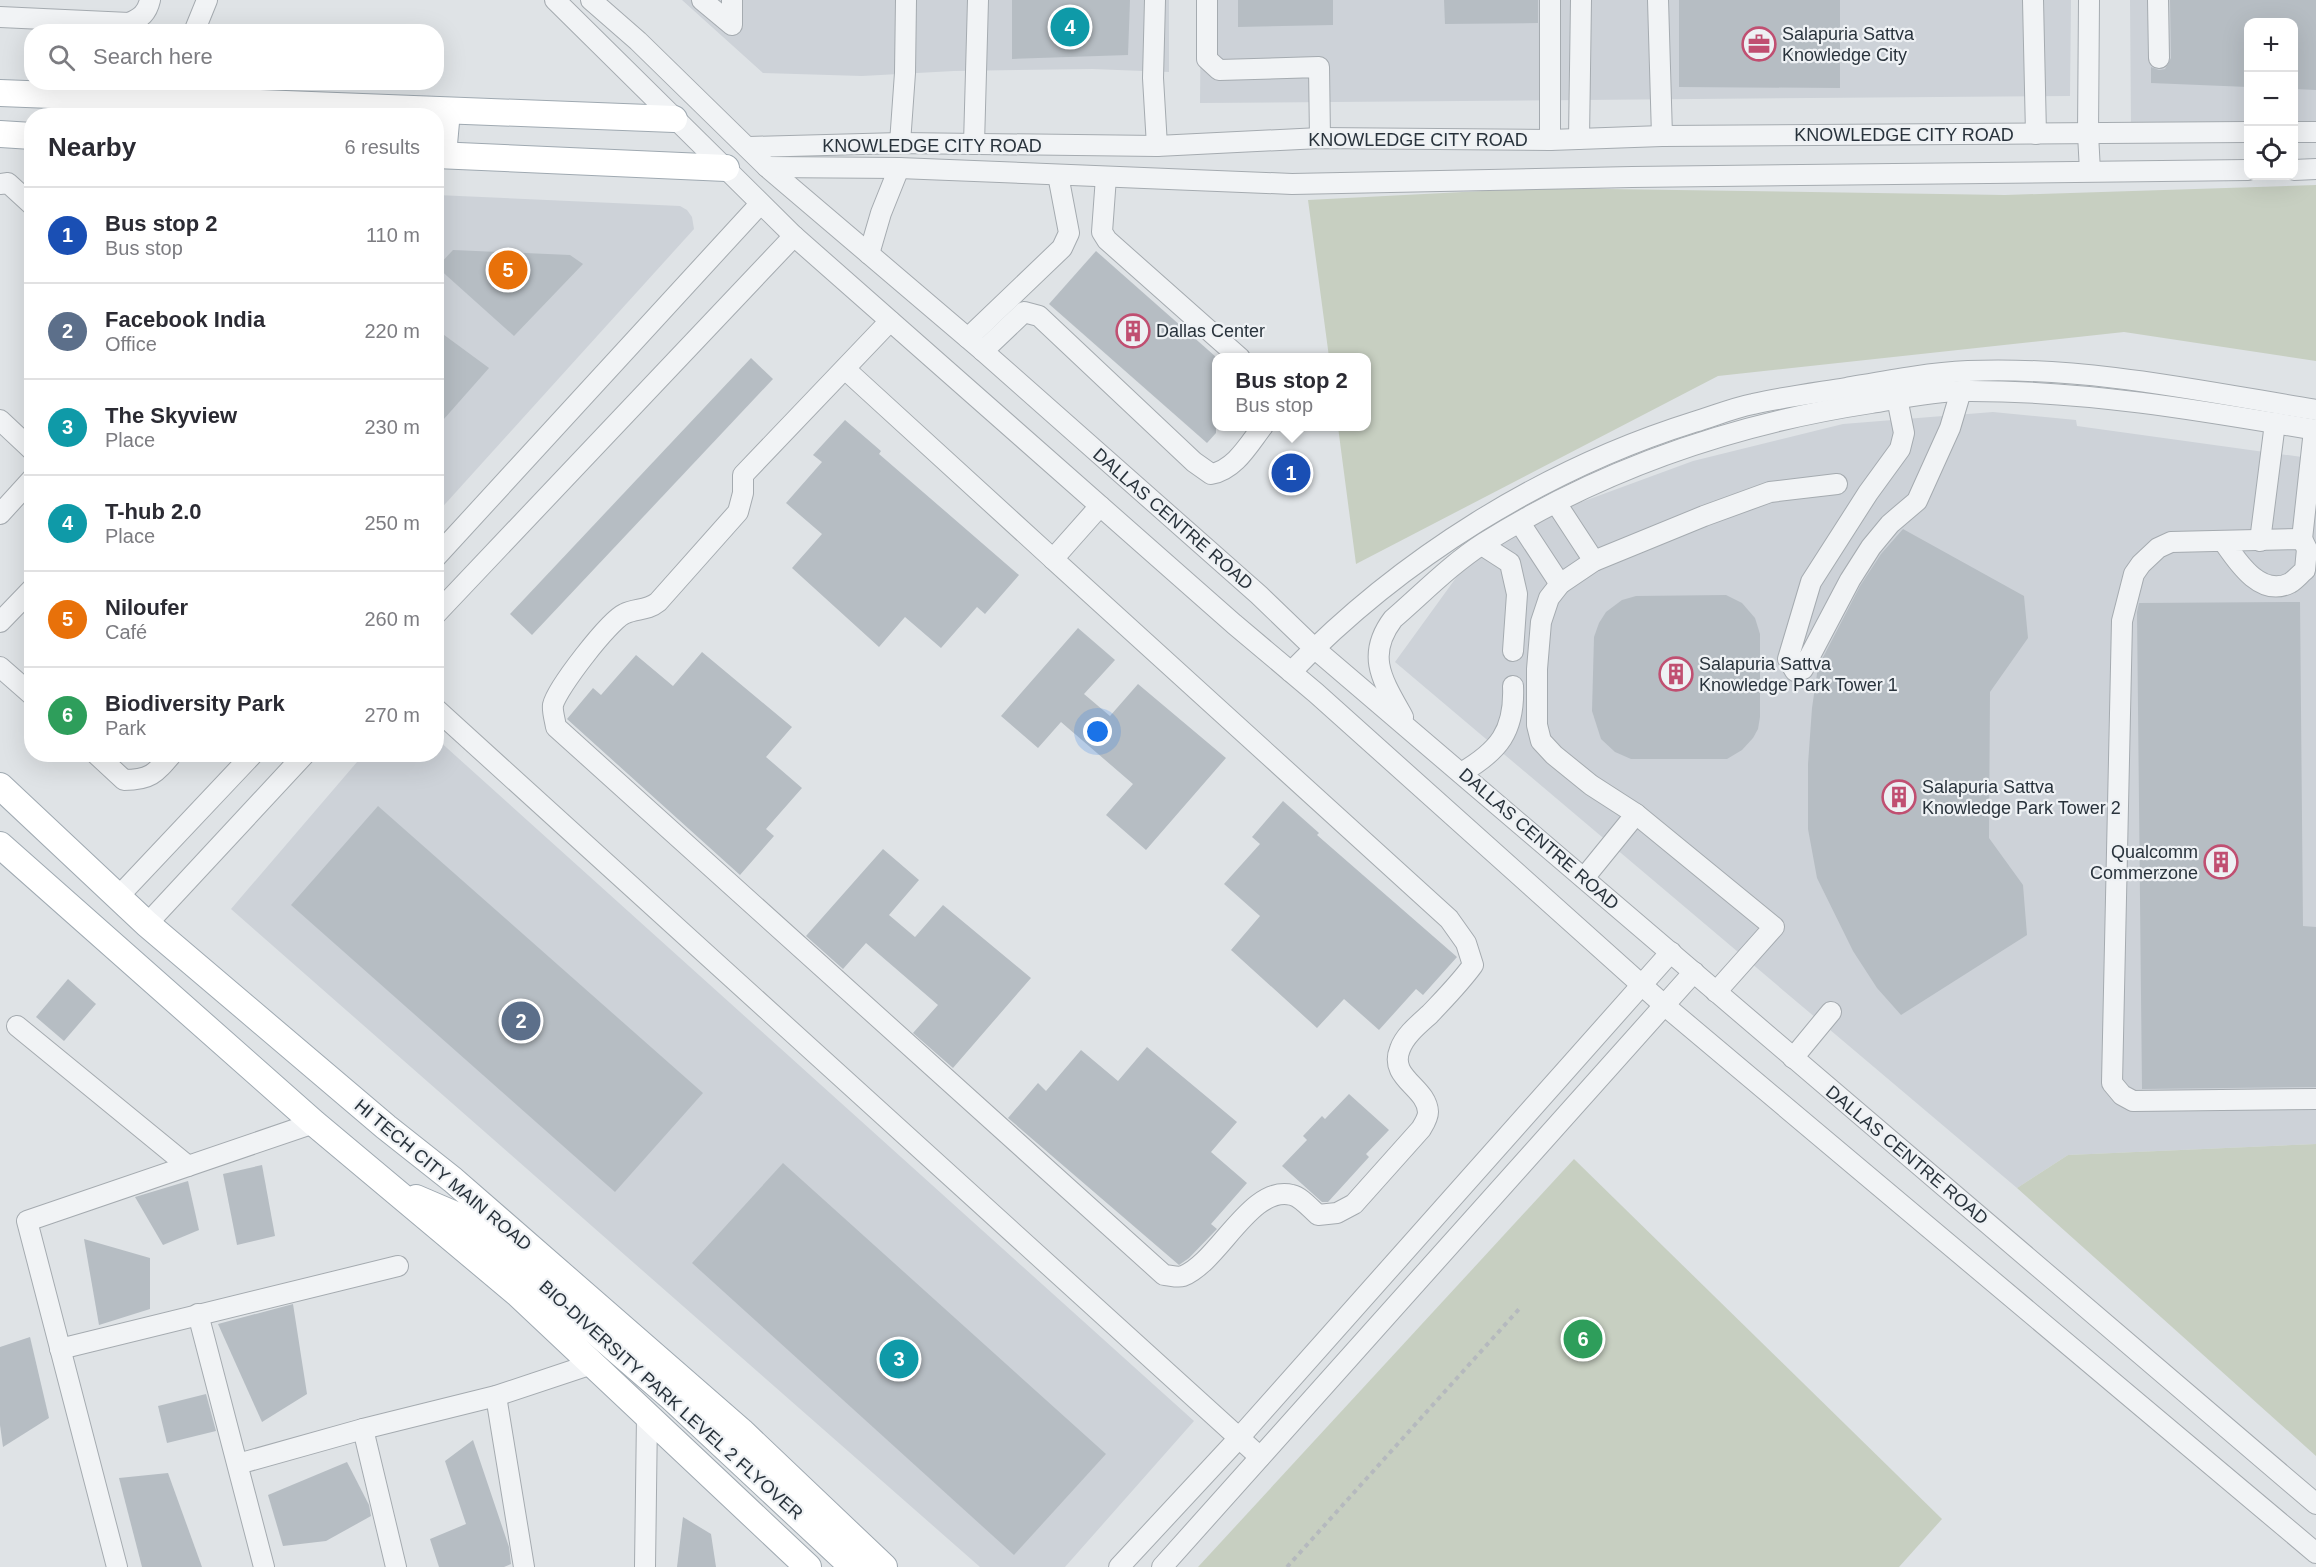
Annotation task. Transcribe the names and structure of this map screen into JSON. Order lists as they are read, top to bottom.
{
  "streets": {
    "main road": ["HI TECH CITY MAIN ROAD", "BIO-DIVERSITY PARK LEVEL 2 FLYOVER"],
    "street": ["KNOWLEDGE CITY ROAD", "DALLAS CENTRE ROAD"]
  },
  "crossings": [
    ["KNOWLEDGE CITY ROAD", "DALLAS CENTRE ROAD"]
  ],
  "places": {
    "office": ["Salapuria Sattva Knowledge City"],
    "building": [
      "Dallas Center",
      "Salapuria Sattva Knowledge Park Tower 1",
      "Salapuria Sattva Knowledge Park Tower 2",
      "Qualcomm Commerzone"
    ]
  },
  "page": {
    "pins": [
      "4",
      "5",
      "1",
      "2",
      "6",
      "3"
    ],
    "map_buttons": ["+", "−"],
    "search": "Search here",
    "heading": ["Nearby", "6 results"],
    "list": [
      {
        "mark": "1",
        "name": "Bus stop 2",
        "note": "Bus stop",
        "value": "110 m"
      },
      {
        "mark": "2",
        "name": "Facebook India",
        "note": "Office",
        "value": "220 m"
      },
      {
        "mark": "3",
        "name": "The Skyview",
        "note": "Place",
        "value": "230 m"
      },
      {
        "mark": "4",
        "name": "T-hub 2.0",
        "note": "Place",
        "value": "250 m"
      },
      {
        "mark": "5",
        "name": "Niloufer",
        "note": "Café",
        "value": "260 m"
      },
      {
        "mark": "6",
        "name": "Biodiversity Park",
        "note": "Park",
        "value": "270 m"
      }
    ],
    "popup": ["Bus stop 2", "Bus stop"]
  }
}
